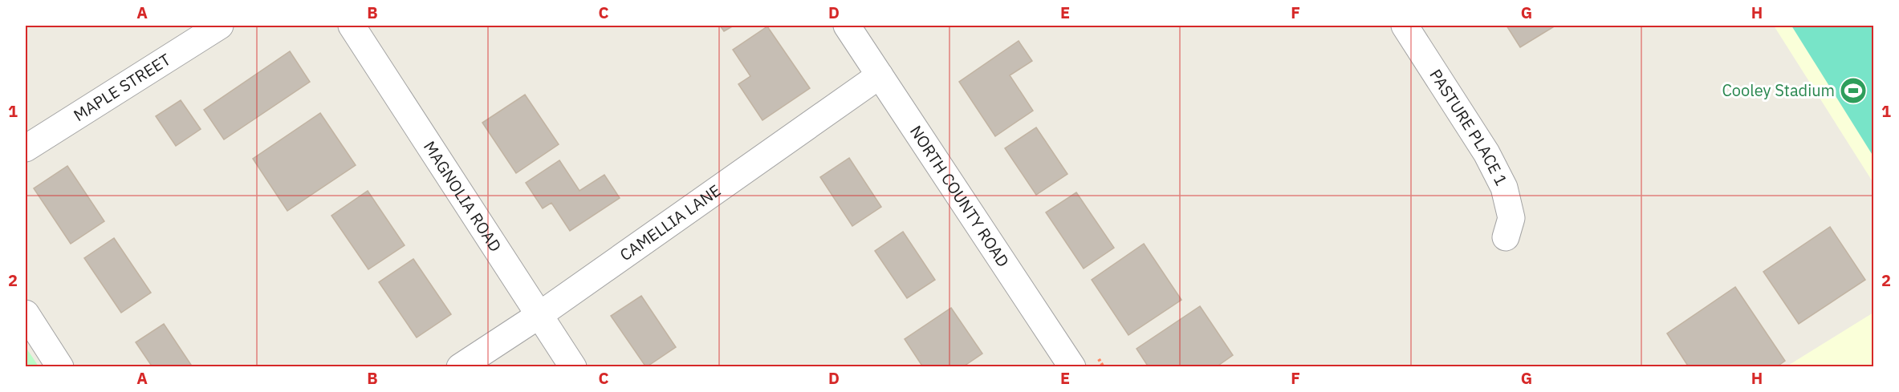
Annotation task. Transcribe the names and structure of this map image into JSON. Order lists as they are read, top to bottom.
{
  "streets": {
    "street": [
      "MAPLE STREET",
      "PASTURE PLACE 1",
      "MAGNOLIA ROAD",
      "NORTH COUNTY ROAD",
      "CAMELLIA LANE"
    ]
  },
  "crossings": [
    ["MAGNOLIA ROAD", "CAMELLIA LANE"],
    ["NORTH COUNTY ROAD", "CAMELLIA LANE"]
  ],
  "places": {
    "sports": ["Cooley Stadium"]
  },
  "grid": {
    "columns": [
      "A",
      "B",
      "C",
      "D",
      "E",
      "F",
      "G",
      "H"
    ],
    "rows": ["1", "2"]
  }
}
